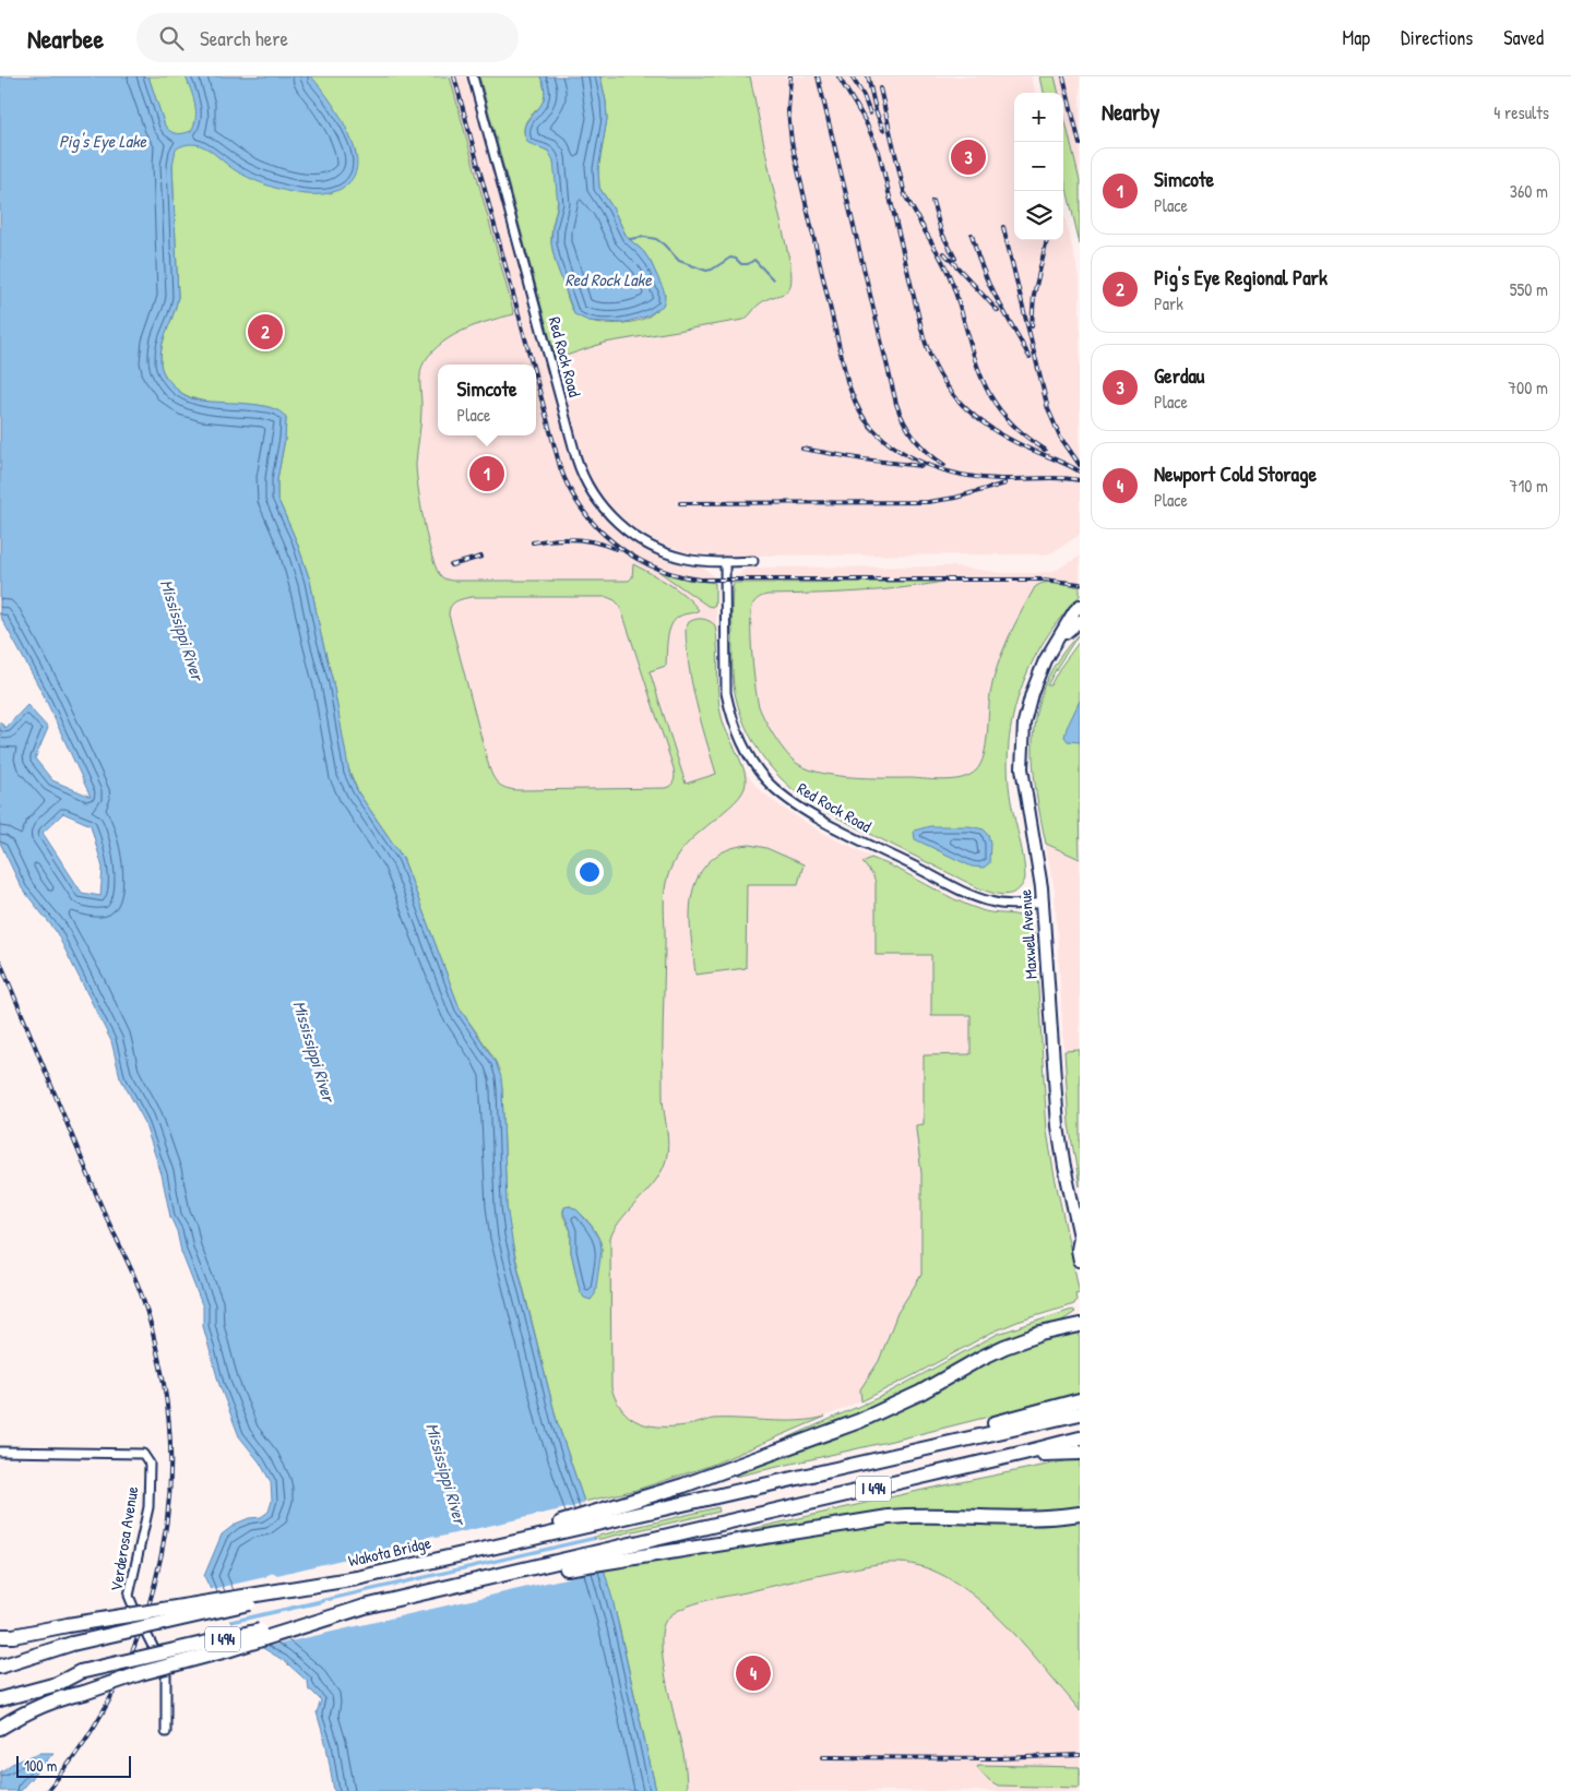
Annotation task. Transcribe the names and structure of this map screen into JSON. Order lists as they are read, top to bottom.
{
  "streets": {
    "highway": ["I 494", "Wakota Bridge"],
    "main road": ["Maxwell Avenue"],
    "street": ["Red Rock Road", "Verderosa Avenue"]
  },
  "crossings": [
    ["Red Rock Road", "Maxwell Avenue"],
    ["I 494", "Wakota Bridge"]
  ],
  "water": ["Pig's Eye Lake", "Red Rock Lake", "Mississippi River"],
  "scale_bar": "100 m",
  "page": {
    "header": "Nearbee",
    "search": "Search here",
    "nav": ["Map", "Directions", "Saved"],
    "heading": ["Nearby", "4 results"],
    "map_buttons": ["+", "−"],
    "pins": [
      "3",
      "2",
      "1",
      "4"
    ],
    "list": [
      {
        "mark": "1",
        "name": "Simcote",
        "note": "Place",
        "value": "360 m"
      },
      {
        "mark": "2",
        "name": "Pig's Eye Regional Park",
        "note": "Park",
        "value": "550 m"
      },
      {
        "mark": "3",
        "name": "Gerdau",
        "note": "Place",
        "value": "700 m"
      },
      {
        "mark": "4",
        "name": "Newport Cold Storage",
        "note": "Place",
        "value": "710 m"
      }
    ],
    "popup": ["Simcote", "Place"],
    "scale": "100 m"
  }
}
